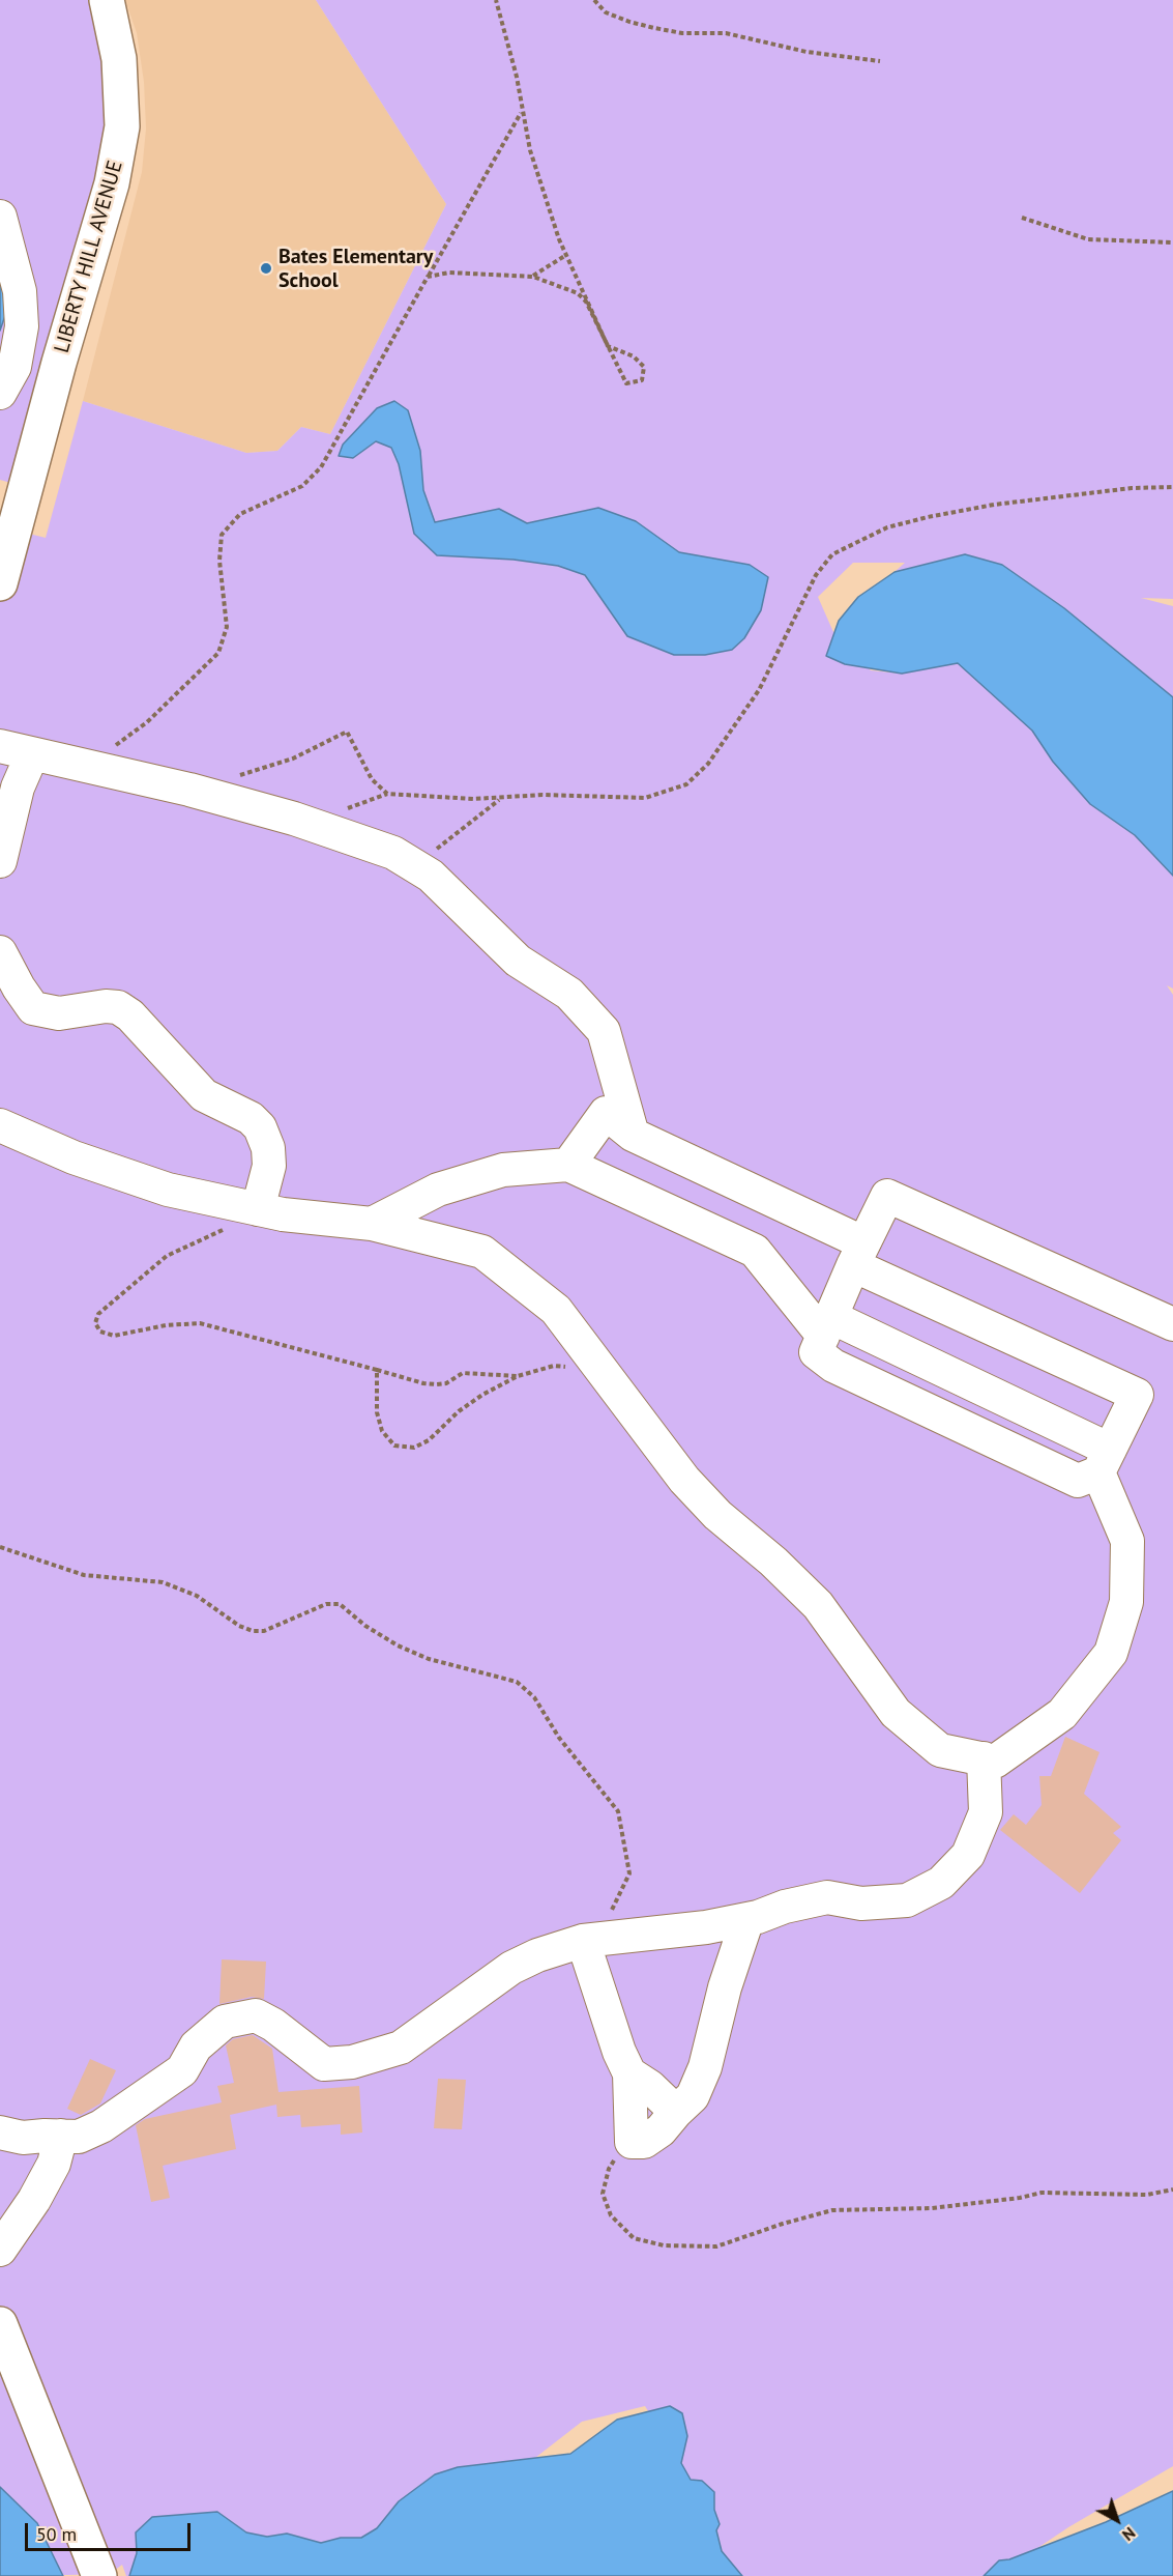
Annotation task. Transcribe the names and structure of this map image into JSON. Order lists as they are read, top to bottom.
{
  "streets": {
    "main road": ["LIBERTY HILL AVENUE"]
  },
  "places": ["Bates Elementary School"],
  "scale_bar": "50 m",
  "north": "bottom right"
}
